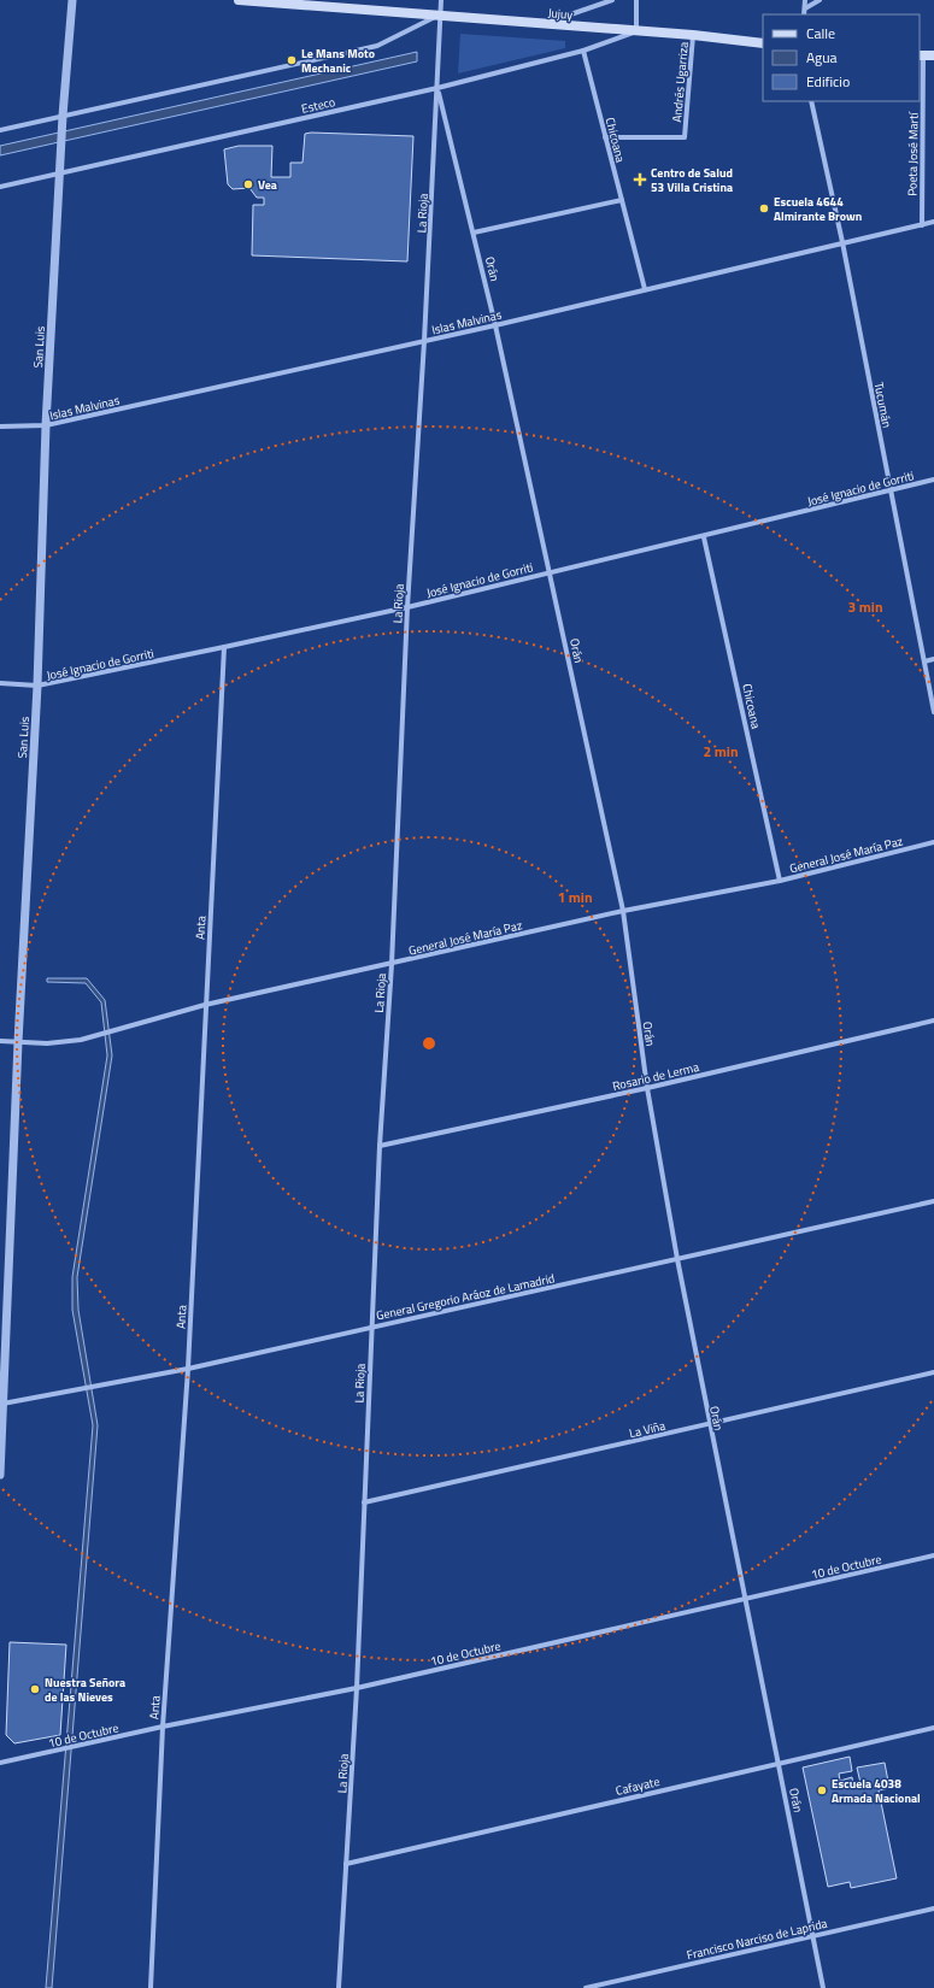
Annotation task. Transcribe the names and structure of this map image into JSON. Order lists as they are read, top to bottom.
{
  "streets": {
    "main road": ["Jujuy"],
    "street": [
      "Andrés Ugarriza",
      "Esteco",
      "Chicoana",
      "Poeta José Martí",
      "La Rioja",
      "Orán",
      "Islas Malvinas",
      "San Luis",
      "Tucumán",
      "José Ignacio de Gorriti",
      "General José María Paz",
      "Anta",
      "Rosario de Lerma",
      "General Gregorio Aráoz de Lamadrid",
      "La Viña",
      "10 de Octubre",
      "Cafayate",
      "Francisco Narciso de Laprida"
    ]
  },
  "crossings": [
    ["Jujuy", "Andrés Ugarriza"],
    ["Jujuy", "Esteco"],
    ["Jujuy", "La Rioja"],
    ["Andrés Ugarriza", "Chicoana"],
    ["Esteco", "Chicoana"],
    ["Esteco", "La Rioja"],
    ["Esteco", "Orán"],
    ["Esteco", "San Luis"],
    ["Chicoana", "Islas Malvinas"],
    ["Chicoana", "José Ignacio de Gorriti"],
    ["Chicoana", "General José María Paz"],
    ["Poeta José Martí", "Islas Malvinas"],
    ["La Rioja", "Orán"],
    ["La Rioja", "Islas Malvinas"],
    ["La Rioja", "José Ignacio de Gorriti"],
    ["La Rioja", "General José María Paz"],
    ["La Rioja", "Rosario de Lerma"],
    ["La Rioja", "General Gregorio Aráoz de Lamadrid"],
    ["La Rioja", "La Viña"],
    ["La Rioja", "10 de Octubre"],
    ["La Rioja", "Cafayate"],
    ["Orán", "Islas Malvinas"],
    ["Orán", "José Ignacio de Gorriti"],
    ["Orán", "General José María Paz"],
    ["Orán", "Rosario de Lerma"],
    ["Orán", "General Gregorio Aráoz de Lamadrid"],
    ["Orán", "La Viña"],
    ["Orán", "10 de Octubre"],
    ["Orán", "Cafayate"],
    ["Orán", "Francisco Narciso de Laprida"],
    ["Islas Malvinas", "San Luis"],
    ["Islas Malvinas", "Tucumán"],
    ["San Luis", "José Ignacio de Gorriti"],
    ["San Luis", "General José María Paz"],
    ["San Luis", "General Gregorio Aráoz de Lamadrid"],
    ["Tucumán", "José Ignacio de Gorriti"],
    ["José Ignacio de Gorriti", "Anta"],
    ["General José María Paz", "Anta"],
    ["Anta", "General Gregorio Aráoz de Lamadrid"],
    ["Anta", "10 de Octubre"]
  ],
  "places": {
    "other": [
      "Le Mans Moto Mechanic",
      "Vea",
      "Escuela 4644 Almirante Brown",
      "Nuestra Señora de las Nieves",
      "Escuela 4038 Armada Nacional"
    ],
    "health": ["Centro de Salud 53 Villa Cristina"]
  },
  "legend": ["Calle", "Agua", "Edificio"],
  "rings": ["3 min", "2 min", "1 min"]
}
